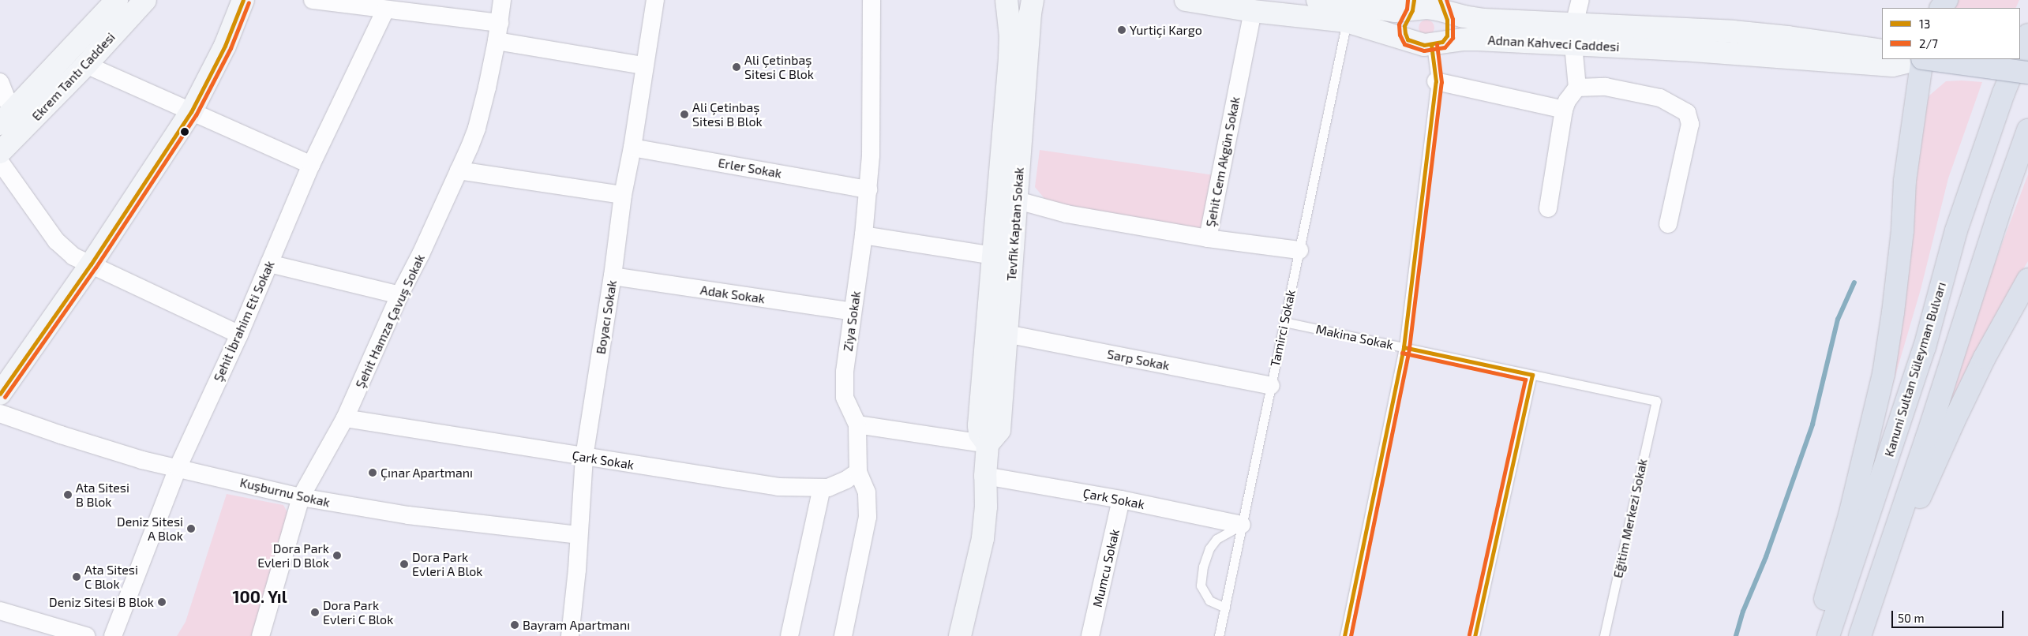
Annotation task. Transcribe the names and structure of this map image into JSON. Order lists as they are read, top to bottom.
{
  "streets": {
    "highway": ["Kanuni Sultan Süleyman Bulvarı"],
    "main road": ["Adnan Kahveci Caddesi", "Ekrem Tantı Caddesi", "Tevfik Kaptan Sokak"],
    "street": [
      "Şehit Cem Akgün Sokak",
      "Erler Sokak",
      "Adak Sokak",
      "Boyacı Sokak",
      "Şehit İbrahim Eti Sokak",
      "Şehit Hamza Çavuş Sokak",
      "Ziya Sokak",
      "Sarp Sokak",
      "Çark Sokak",
      "Kuşburnu Sokak",
      "Mumcu Sokak"
    ],
    "lane": ["Tamirci Sokak", "Makina Sokak", "Eğitim Merkezi Sokak"]
  },
  "crossings": [
    ["Adnan Kahveci Caddesi", "Şehit Cem Akgün Sokak"],
    ["Adnan Kahveci Caddesi", "Tamirci Sokak"],
    ["Şehit Cem Akgün Sokak", "Tevfik Kaptan Sokak"],
    ["Erler Sokak", "Boyacı Sokak"],
    ["Erler Sokak", "Ziya Sokak"],
    ["Tevfik Kaptan Sokak", "Sarp Sokak"],
    ["Tevfik Kaptan Sokak", "Çark Sokak"],
    ["Adak Sokak", "Boyacı Sokak"],
    ["Adak Sokak", "Ziya Sokak"],
    ["Boyacı Sokak", "Çark Sokak"],
    ["Boyacı Sokak", "Kuşburnu Sokak"],
    ["Şehit İbrahim Eti Sokak", "Kuşburnu Sokak"],
    ["Şehit Hamza Çavuş Sokak", "Çark Sokak"],
    ["Şehit Hamza Çavuş Sokak", "Kuşburnu Sokak"],
    ["Ziya Sokak", "Çark Sokak"],
    ["Tamirci Sokak", "Makina Sokak"],
    ["Tamirci Sokak", "Sarp Sokak"],
    ["Tamirci Sokak", "Çark Sokak"],
    ["Makina Sokak", "Eğitim Merkezi Sokak"],
    ["Çark Sokak", "Mumcu Sokak"]
  ],
  "districts": ["100. Yıl"],
  "places": [
    "Yurtiçi Kargo",
    "Ali Çetinbaş Sitesi C Blok",
    "Ali Çetinbaş Sitesi B Blok",
    "Çınar Apartmanı",
    "Ata Sitesi B Blok",
    "Deniz Sitesi A Blok",
    "Dora Park Evleri D Blok",
    "Dora Park Evleri A Blok",
    "Ata Sitesi C Blok",
    "Deniz Sitesi B Blok",
    "Dora Park Evleri C Blok",
    "Bayram Apartmanı"
  ],
  "lines": ["transit line 13", "transit line 2/7"],
  "legend": ["13", "2/7"],
  "scale_bar": "50 m"
}
